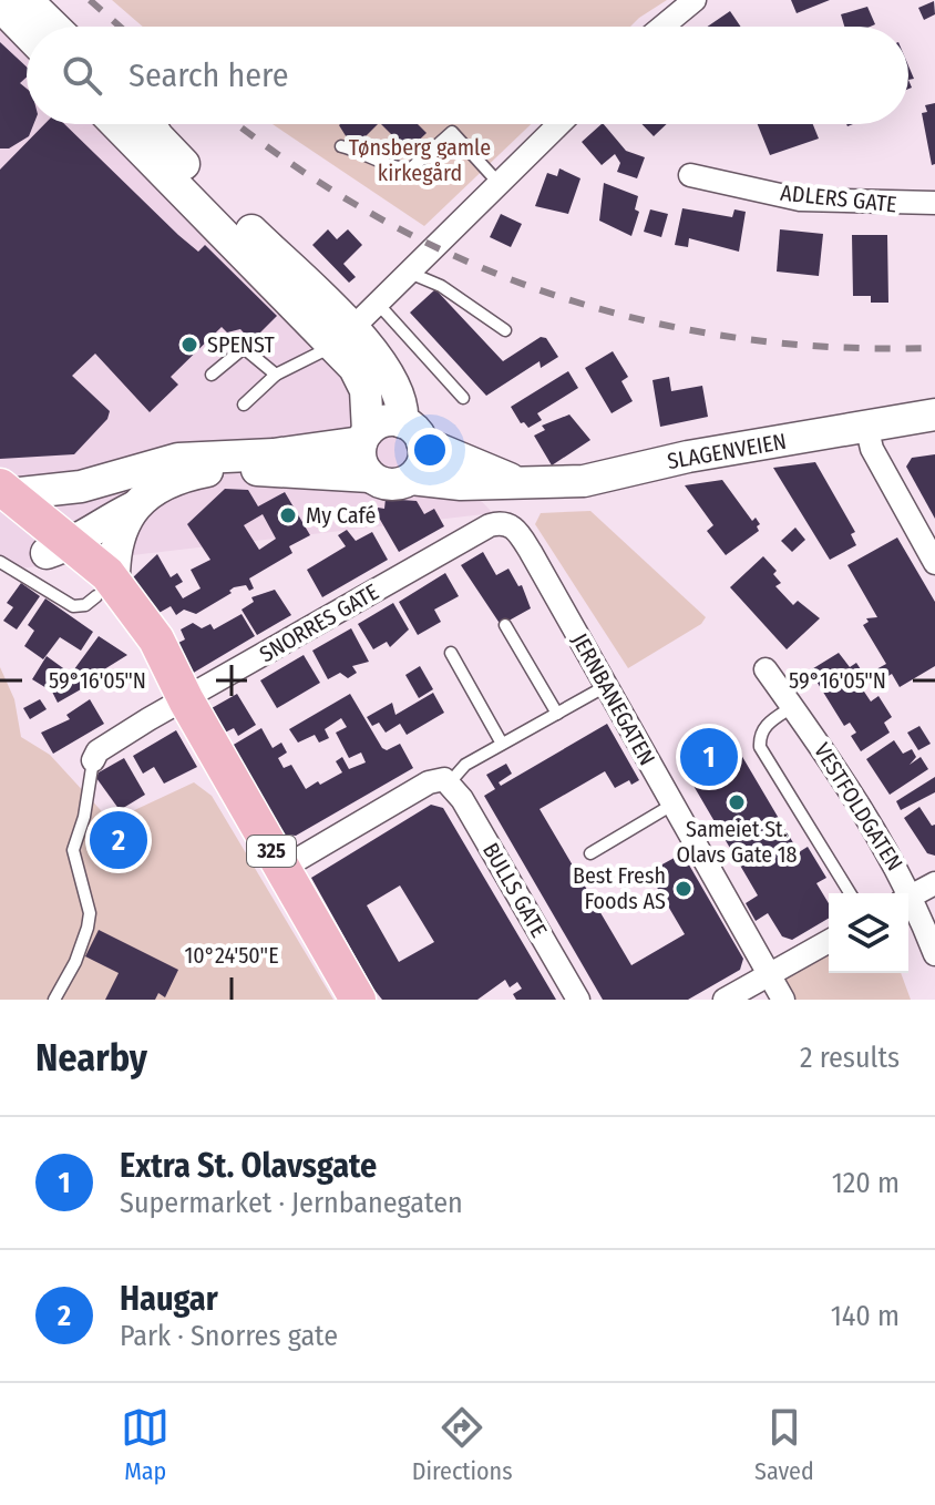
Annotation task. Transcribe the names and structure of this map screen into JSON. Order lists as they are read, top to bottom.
{
  "streets": {
    "main road": ["SLAGENVEIEN", "325"],
    "street": [
      "ADLERS GATE",
      "SNORRES GATE",
      "JERNBANEGATEN",
      "VESTFOLDGATEN",
      "BULLS GATE"
    ]
  },
  "crossings": [
    ["SLAGENVEIEN", "325"],
    ["SNORRES GATE", "JERNBANEGATEN"],
    ["SNORRES GATE", "325"]
  ],
  "parks": ["Tønsberg gamle kirkegård"],
  "places": [
    "SPENST",
    "My Café",
    "Sameiet St. Olavs Gate 18",
    "Best Fresh Foods AS"
  ],
  "page": {
    "search": "Search here",
    "pins": ["1", "2"],
    "heading": ["Nearby", "2 results"],
    "list": [
      {
        "mark": "1",
        "name": "Extra St. Olavsgate",
        "note": "Supermarket · Jernbanegaten",
        "value": "120 m"
      },
      {
        "mark": "2",
        "name": "Haugar",
        "note": "Park · Snorres gate",
        "value": "140 m"
      }
    ],
    "nav": ["Map", "Directions", "Saved"]
  },
  "coordinates": ["59°16'05\"N", "10°24'50\"E"]
}
